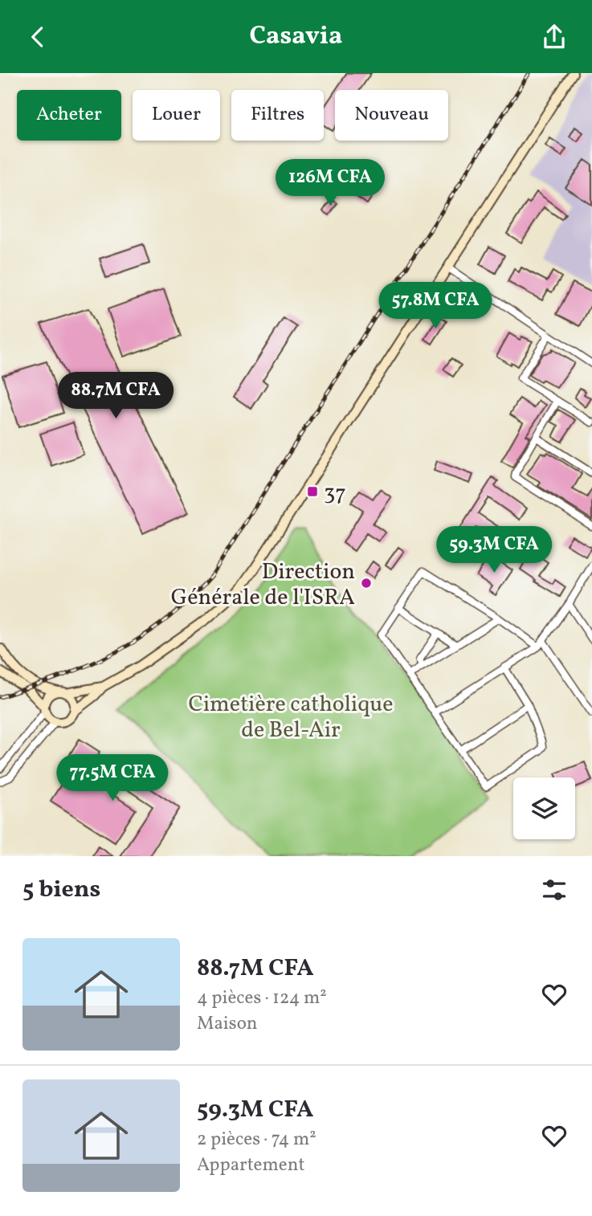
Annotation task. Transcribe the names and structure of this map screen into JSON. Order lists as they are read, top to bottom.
{
  "parks": ["Cimetière catholique de Bel-Air"],
  "places": {
    "transit": ["37"],
    "other": ["Direction Générale de l'ISRA"]
  },
  "page": {
    "header": "Casavia",
    "chip": [
      "Acheter",
      "Louer",
      "Filtres",
      "Nouveau"
    ],
    "price": [
      "126M CFA",
      "57.8M CFA",
      "88.7M CFA",
      "59.3M CFA",
      "77.5M CFA"
    ],
    "heading": "5 biens",
    "list": [
      {
        "name": "88.7M CFA",
        "note": "4 pièces · 124 m² · Maison"
      },
      {
        "name": "59.3M CFA",
        "note": "2 pièces · 74 m² · Appartement"
      }
    ]
  }
}
